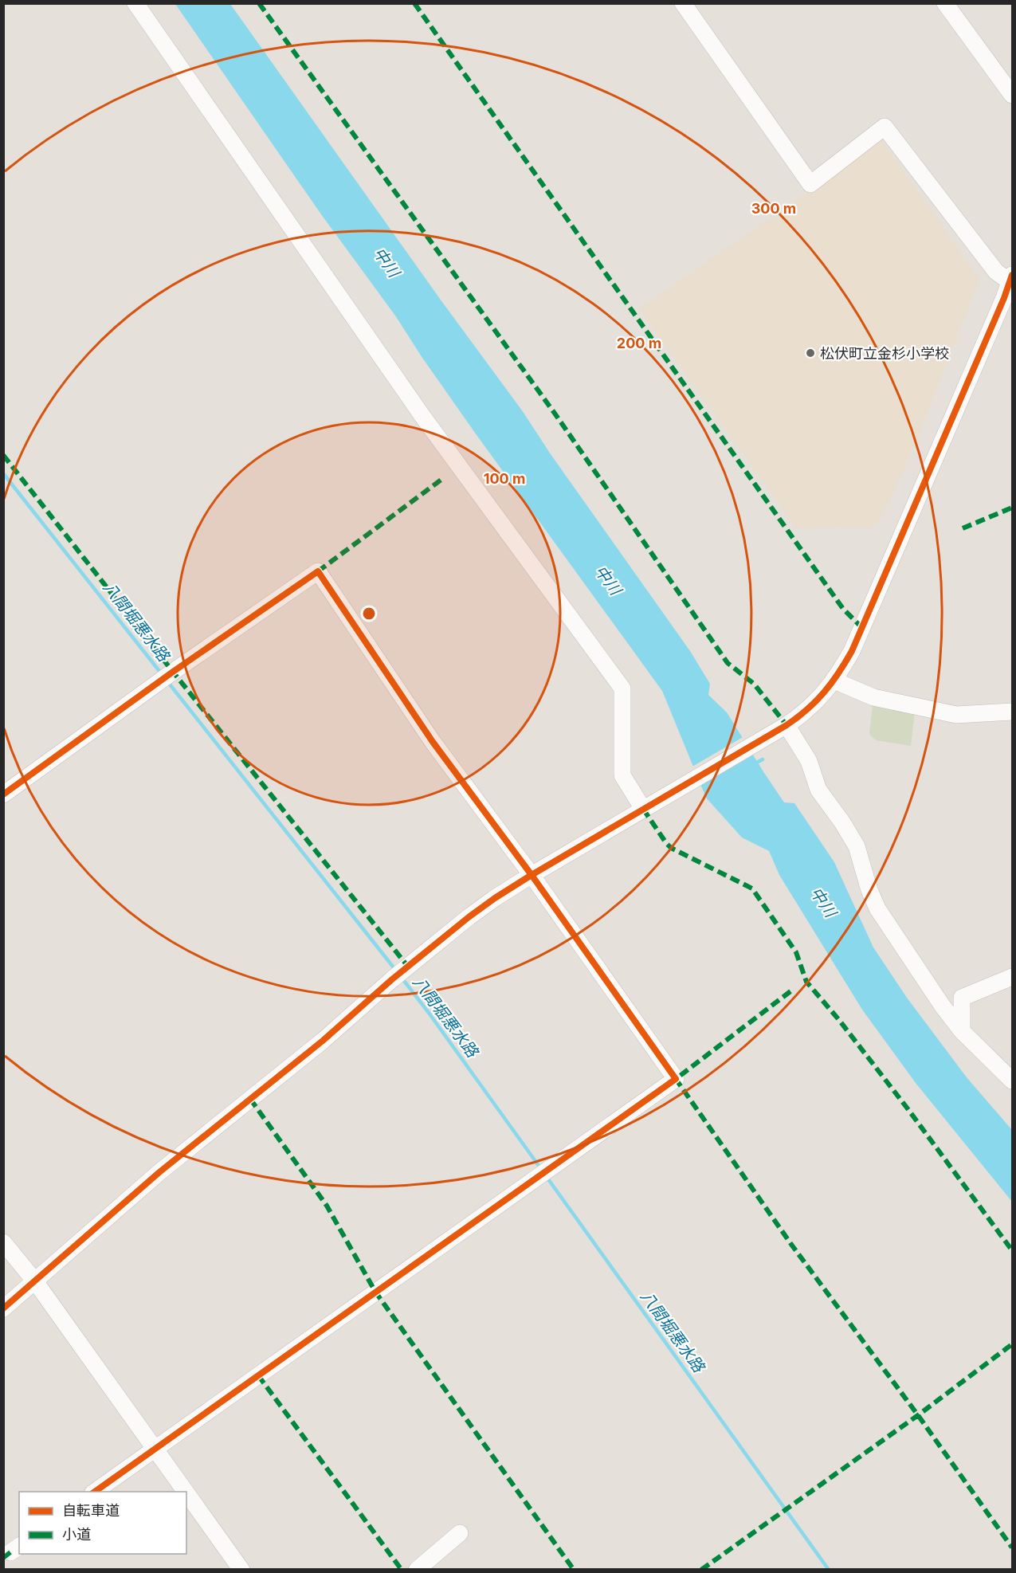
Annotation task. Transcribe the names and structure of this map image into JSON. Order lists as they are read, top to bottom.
{
  "water": ["中川", "八間堀悪水路"],
  "places": ["松伏町立金杉小学校"],
  "legend": ["自転車道", "小道"],
  "rings": ["300 m", "200 m", "100 m"]
}
